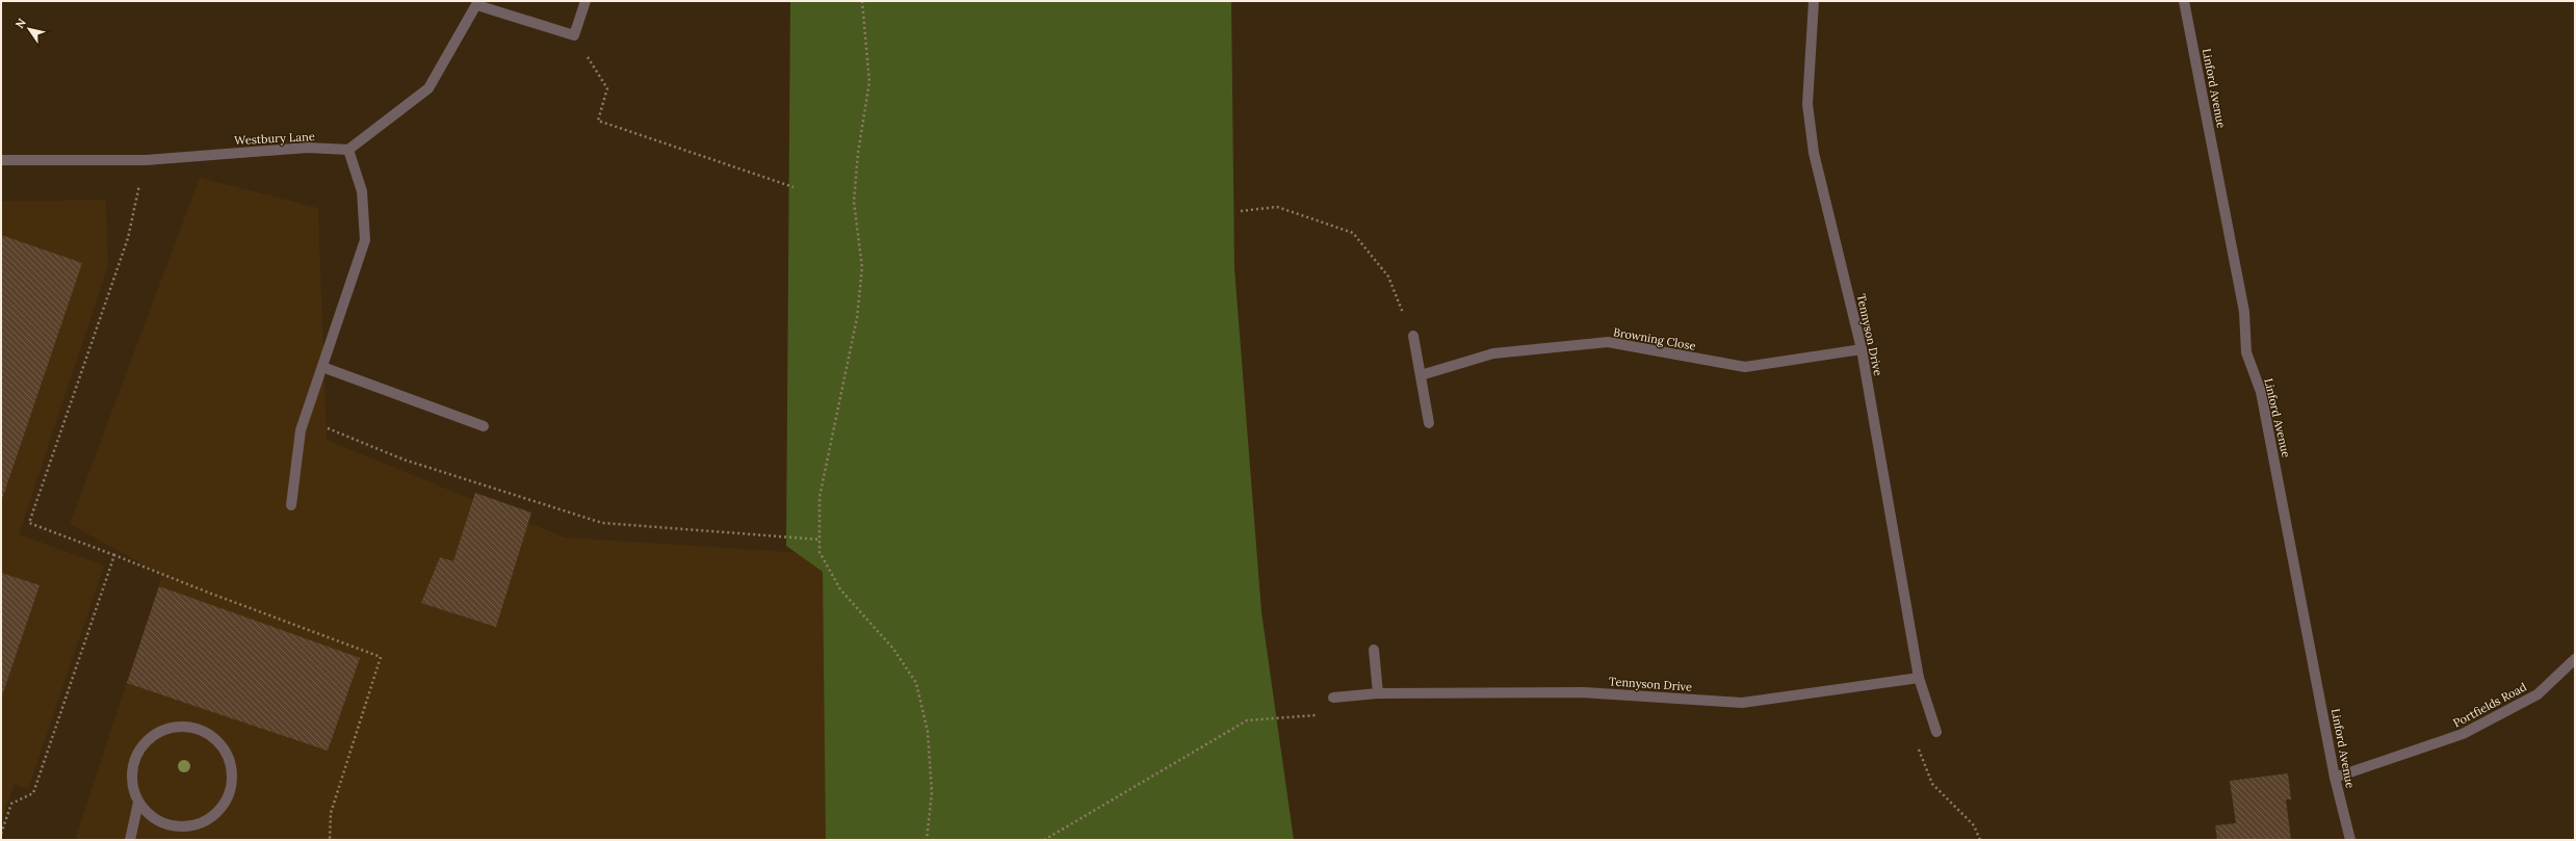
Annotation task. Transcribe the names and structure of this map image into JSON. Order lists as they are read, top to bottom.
{
  "streets": {
    "street": [
      "Linford Avenue",
      "Westbury Lane",
      "Tennyson Drive",
      "Browning Close",
      "Portfields Road"
    ]
  },
  "crossings": [
    ["Linford Avenue", "Portfields Road"],
    ["Tennyson Drive", "Browning Close"]
  ],
  "north": "top left"
}
